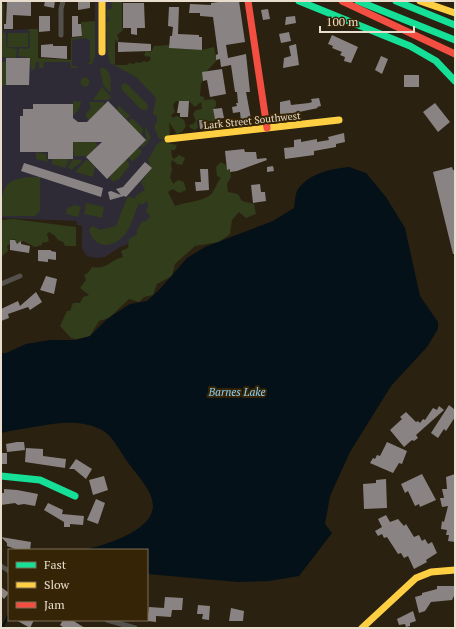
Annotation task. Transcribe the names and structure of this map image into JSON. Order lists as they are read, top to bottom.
{
  "streets": {
    "main road": ["Lark Street Southwest"]
  },
  "water": ["Barnes Lake"],
  "legend": ["Fast", "Slow", "Jam"],
  "scale_bar": "100 m"
}
